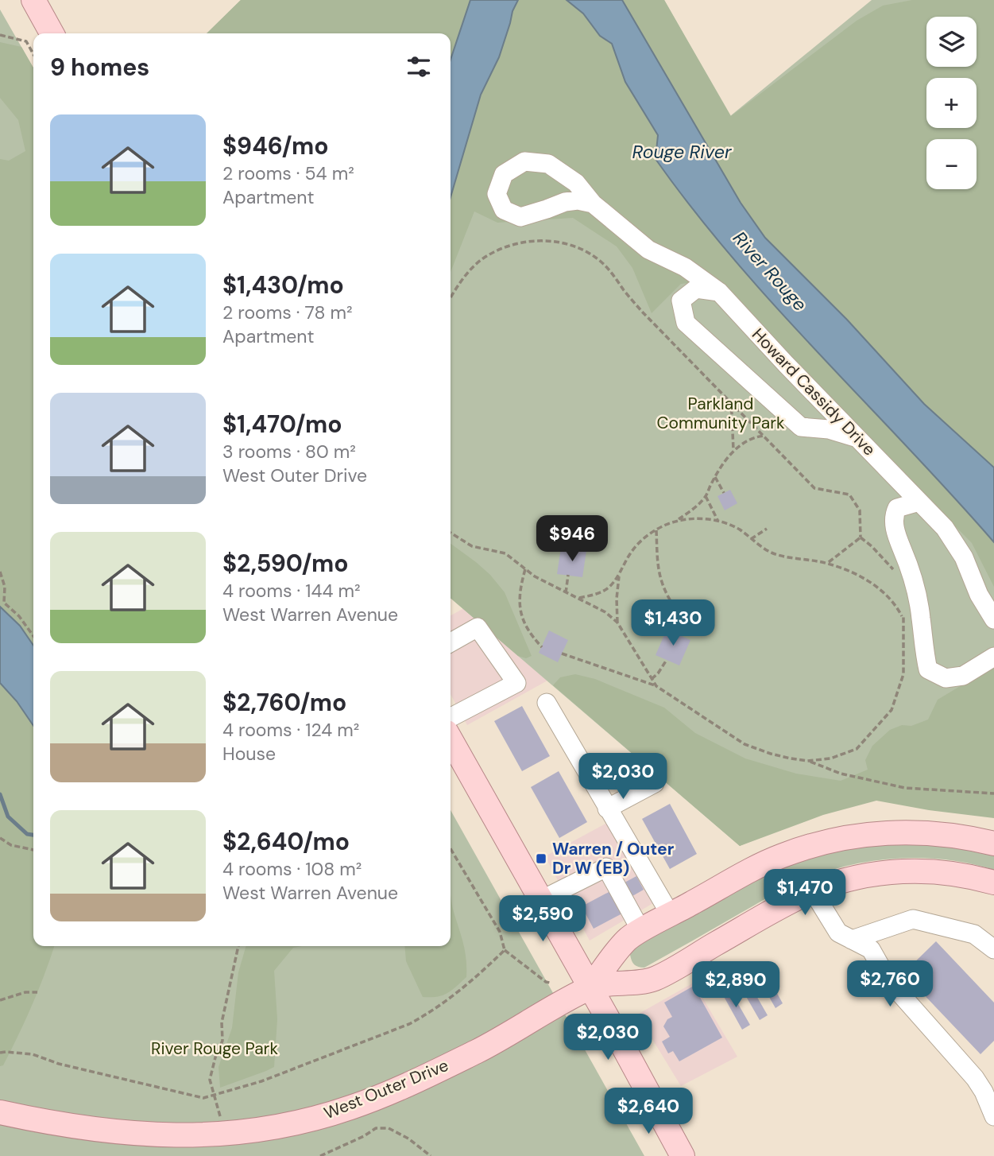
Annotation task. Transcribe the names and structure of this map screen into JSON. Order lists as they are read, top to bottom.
{
  "streets": {
    "main road": ["West Outer Drive"],
    "street": ["Howard Cassidy Drive"]
  },
  "water": ["Rouge River", "River Rouge"],
  "parks": ["Parkland Community Park", "River Rouge Park"],
  "places": {
    "transit": ["Warren / Outer Dr W (EB)"]
  },
  "page": {
    "map_buttons": ["+", "−"],
    "heading": "9 homes",
    "list": [
      {
        "name": "$946/mo",
        "note": "2 rooms · 54 m² · Apartment"
      },
      {
        "name": "$1,430/mo",
        "note": "2 rooms · 78 m² · Apartment"
      },
      {
        "name": "$1,470/mo",
        "note": "3 rooms · 80 m² · West Outer Drive"
      },
      {
        "name": "$2,590/mo",
        "note": "4 rooms · 144 m² · West Warren Avenue"
      },
      {
        "name": "$2,760/mo",
        "note": "4 rooms · 124 m² · House"
      },
      {
        "name": "$2,640/mo",
        "note": "4 rooms · 108 m² · West Warren Avenue"
      }
    ],
    "price": [
      "$946",
      "$1,430",
      "$2,030",
      "$1,470",
      "$2,590",
      "$2,760",
      "$2,890",
      "$2,030",
      "$2,640"
    ]
  }
}
